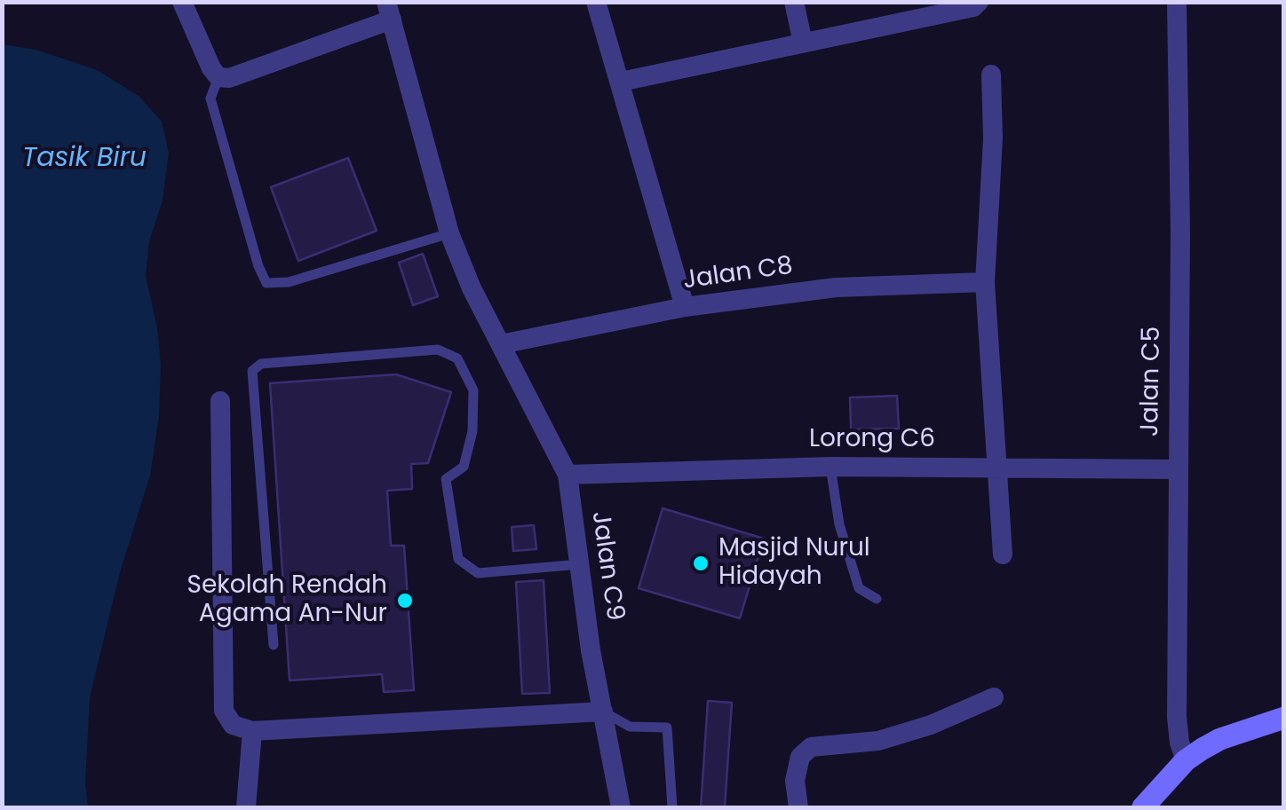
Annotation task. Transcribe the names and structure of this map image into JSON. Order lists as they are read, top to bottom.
{
  "streets": {
    "street": [
      "Jalan C8",
      "Jalan C5",
      "Lorong C6",
      "Jalan C9"
    ]
  },
  "crossings": [
    ["Jalan C8", "Jalan C9"],
    ["Jalan C5", "Lorong C6"],
    ["Lorong C6", "Jalan C9"]
  ],
  "water": ["Tasik Biru"],
  "places": ["Masjid Nurul Hidayah", "Sekolah Rendah Agama An-Nur"]
}
